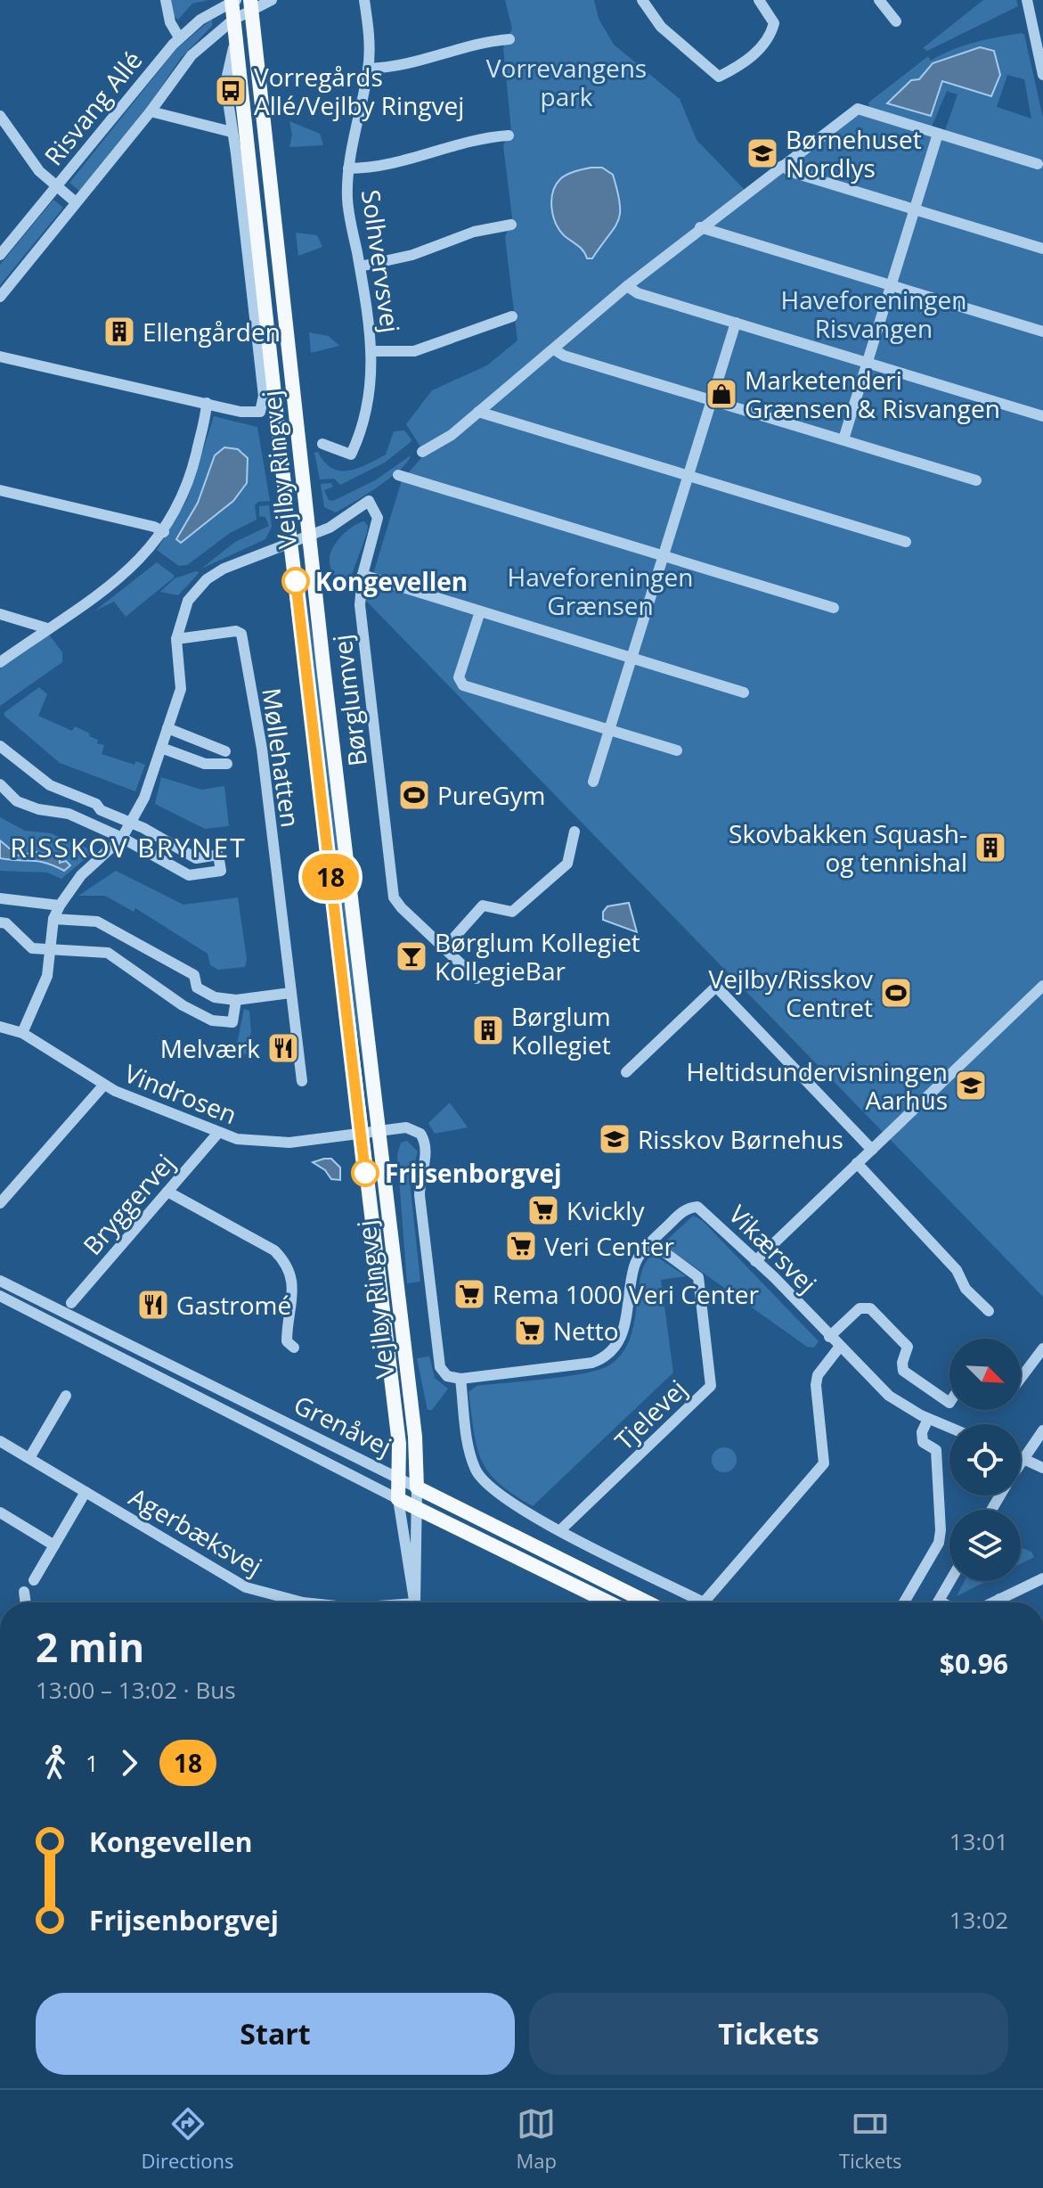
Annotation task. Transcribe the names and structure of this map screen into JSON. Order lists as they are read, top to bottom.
{
  "streets": {
    "main road": ["Vejlby Ringvej", "Grenåvej"],
    "street": [
      "Risvang Allé",
      "Solhvervsvej",
      "Børglumvej",
      "Møllehatten",
      "Vindrosen",
      "Bryggervej",
      "Vikærsvej",
      "Tjelevej",
      "Agerbæksvej"
    ]
  },
  "crossings": [
    ["Risvang Allé", "Vejlby Ringvej"],
    ["Vejlby Ringvej", "Børglumvej"],
    ["Vejlby Ringvej", "Vindrosen"],
    ["Vejlby Ringvej", "Grenåvej"],
    ["Vindrosen", "Bryggervej"],
    ["Vikærsvej", "Tjelevej"]
  ],
  "districts": ["RISSKOV BRYNET"],
  "parks": ["Vorrevangens park", "Haveforeningen Risvangen", "Haveforeningen Grænsen"],
  "places": {
    "bus stop": ["Vorregårds Allé/Vejlby Ringvej"],
    "school or university": ["Børnehuset Nordlys", "Heltidsundervisningen Aarhus", "Risskov Børnehus"],
    "building": ["Ellengården", "Skovbakken Squash- og tennishal", "Børglum Kollegiet"],
    "shop": ["Marketenderi Grænsen & Risvangen"],
    "other": ["Kongevellen", "Frijsenborgvej"],
    "sports": ["PureGym", "Vejlby/Risskov Centret"],
    "bar": ["Børglum Kollegiet KollegieBar"],
    "restaurant": ["Melværk", "Gastromé"],
    "supermarket": [
      "Kvickly",
      "Veri Center",
      "Rema 1000 Veri Center",
      "Netto"
    ]
  },
  "lines": ["bus line 18"],
  "north": "bottom right",
  "page": {
    "on_map": "18",
    "heading": ["2 min", "13:00 – 13:02 · Bus", "$0.96"],
    "legs": ["1", "18"],
    "list": [
      {
        "name": "Kongevellen",
        "value": "13:01"
      },
      {
        "name": "Frijsenborgvej",
        "value": "13:02"
      }
    ],
    "buttons": ["Start", "Tickets"],
    "tabs": ["Directions", "Map", "Tickets"]
  }
}
